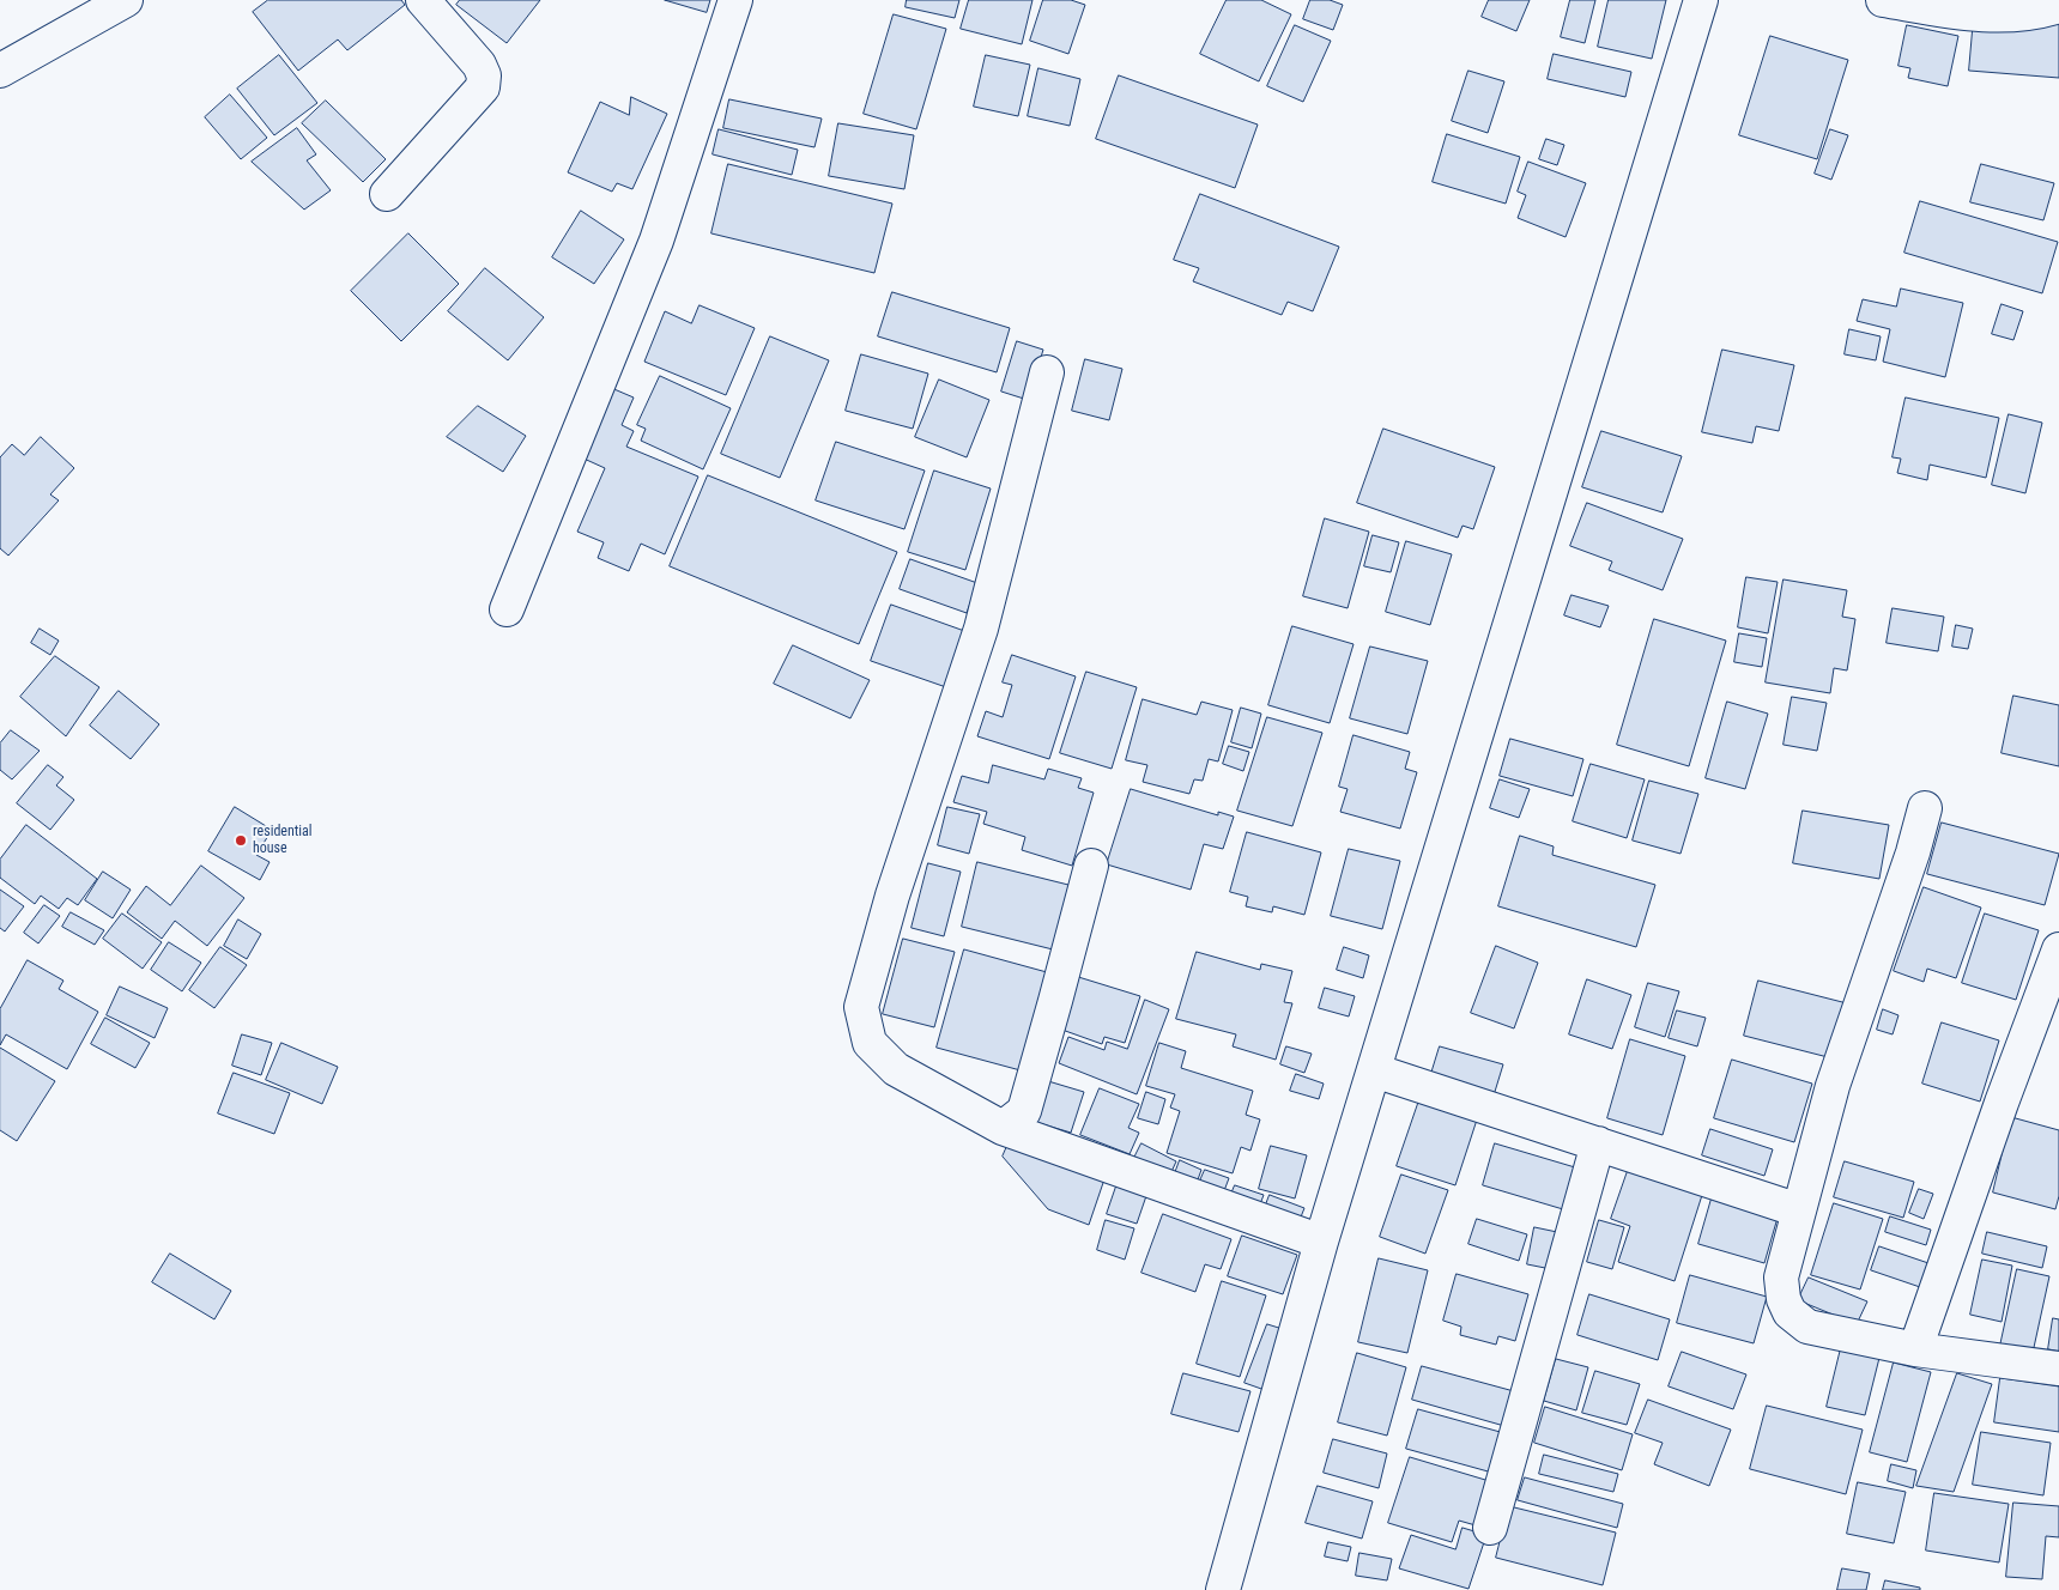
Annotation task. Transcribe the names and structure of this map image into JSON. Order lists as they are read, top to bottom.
{
  "places": ["residential house"]
}
